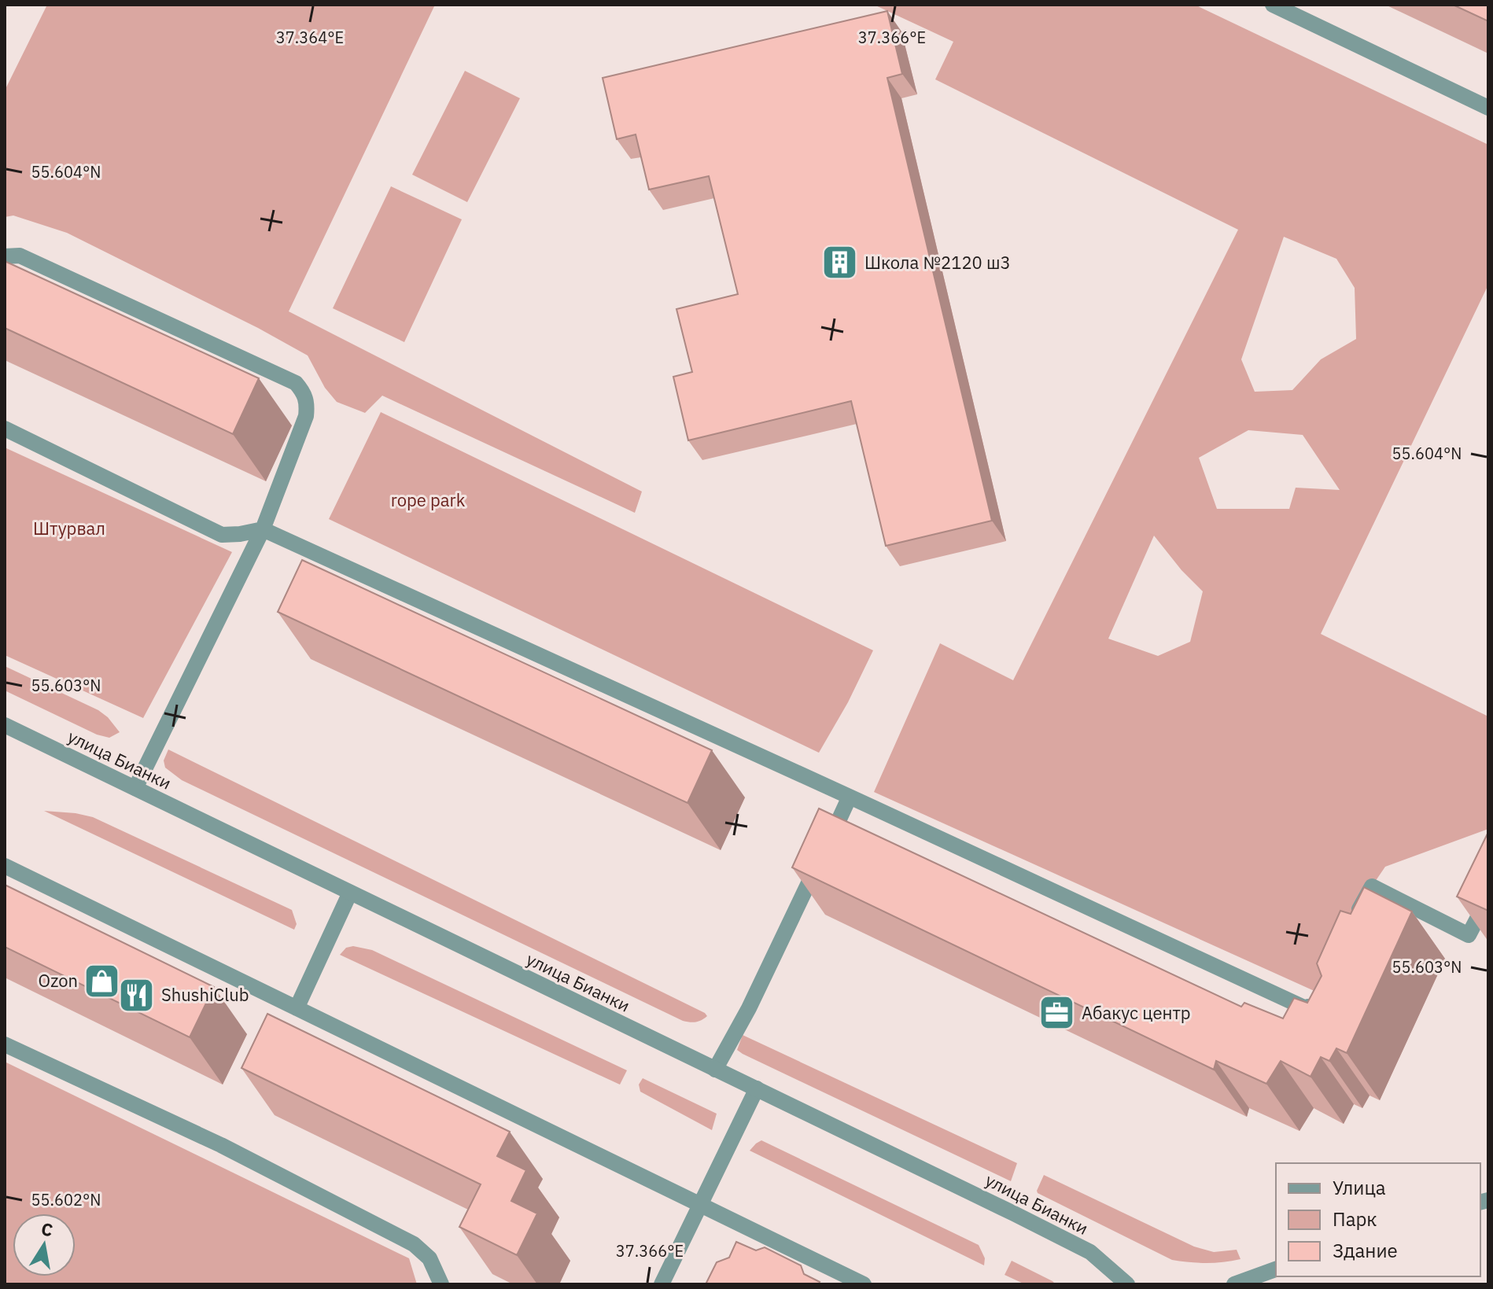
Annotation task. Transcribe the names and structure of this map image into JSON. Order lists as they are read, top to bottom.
{
  "streets": {
    "street": ["улица Бианки"]
  },
  "parks": ["rope park", "Штурвал"],
  "places": {
    "building": ["Школа №2120 ш3"],
    "shop": ["Ozon"],
    "restaurant": ["ShushiClub"],
    "office": ["Абакус центр"]
  },
  "legend": ["Улица", "Парк", "Здание"],
  "north": "top",
  "coordinates": [
    "37.364°E",
    "37.366°E",
    "55.604°N",
    "55.603°N",
    "55.602°N"
  ]
}
